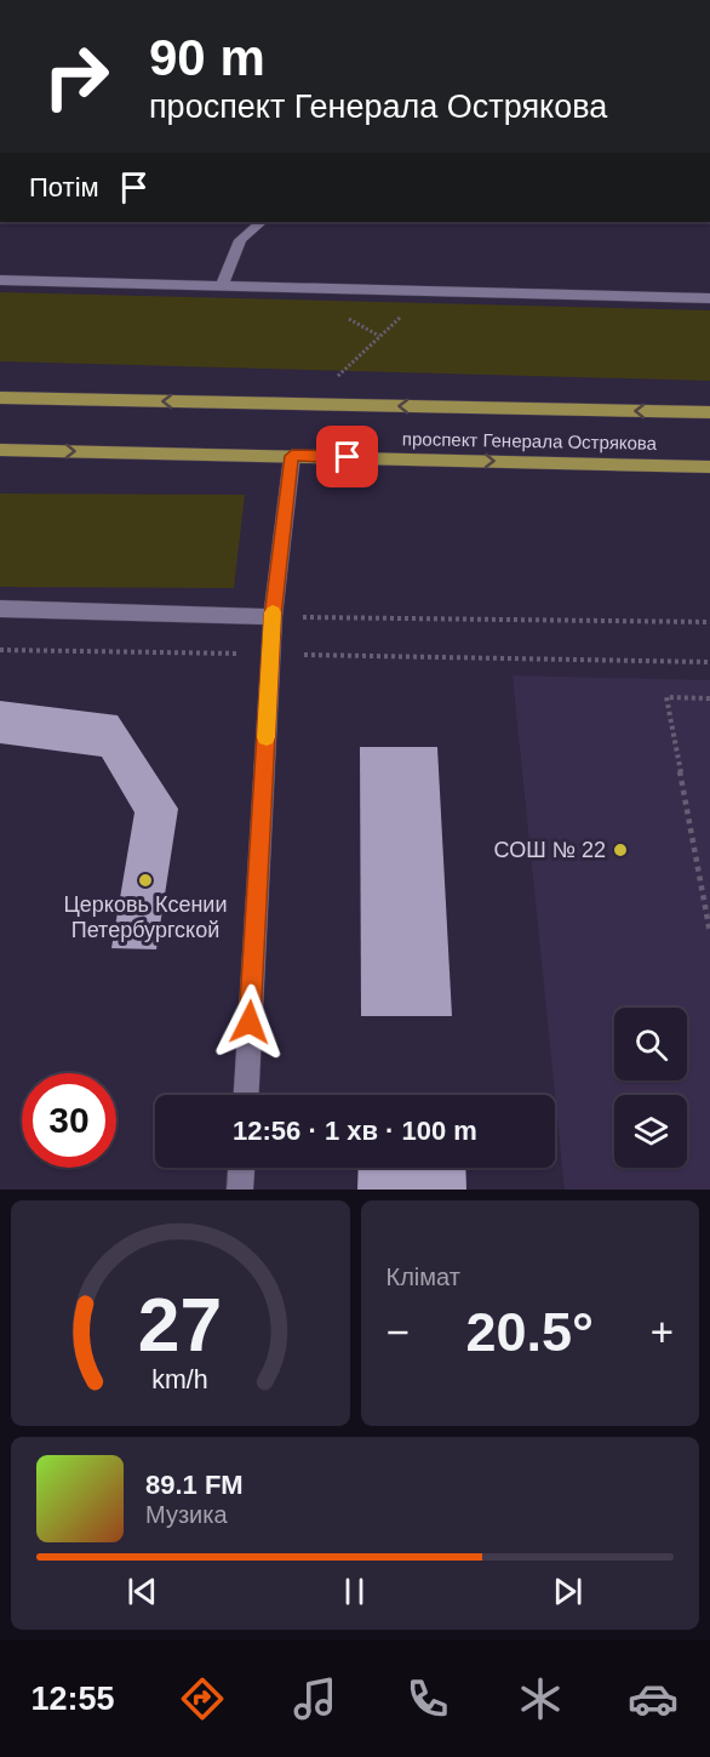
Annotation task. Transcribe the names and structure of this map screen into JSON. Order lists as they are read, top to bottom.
{
  "streets": {
    "main road": ["проспект Генерала Острякова"]
  },
  "places": ["СОШ № 22", "Церковь Ксении Петербургской"],
  "page": {
    "turn": ["90 m", "проспект Генерала Острякова"],
    "then": "Потім",
    "limit": "30",
    "trip": "12:56 · 1 хв · 100 m",
    "tile": "Клімат",
    "heat": ["−", "20.5°", "+"],
    "song": ["89.1 FM", "Музика"],
    "tabs": "12:55",
    "gauge": ["27", "km/h"]
  }
}
